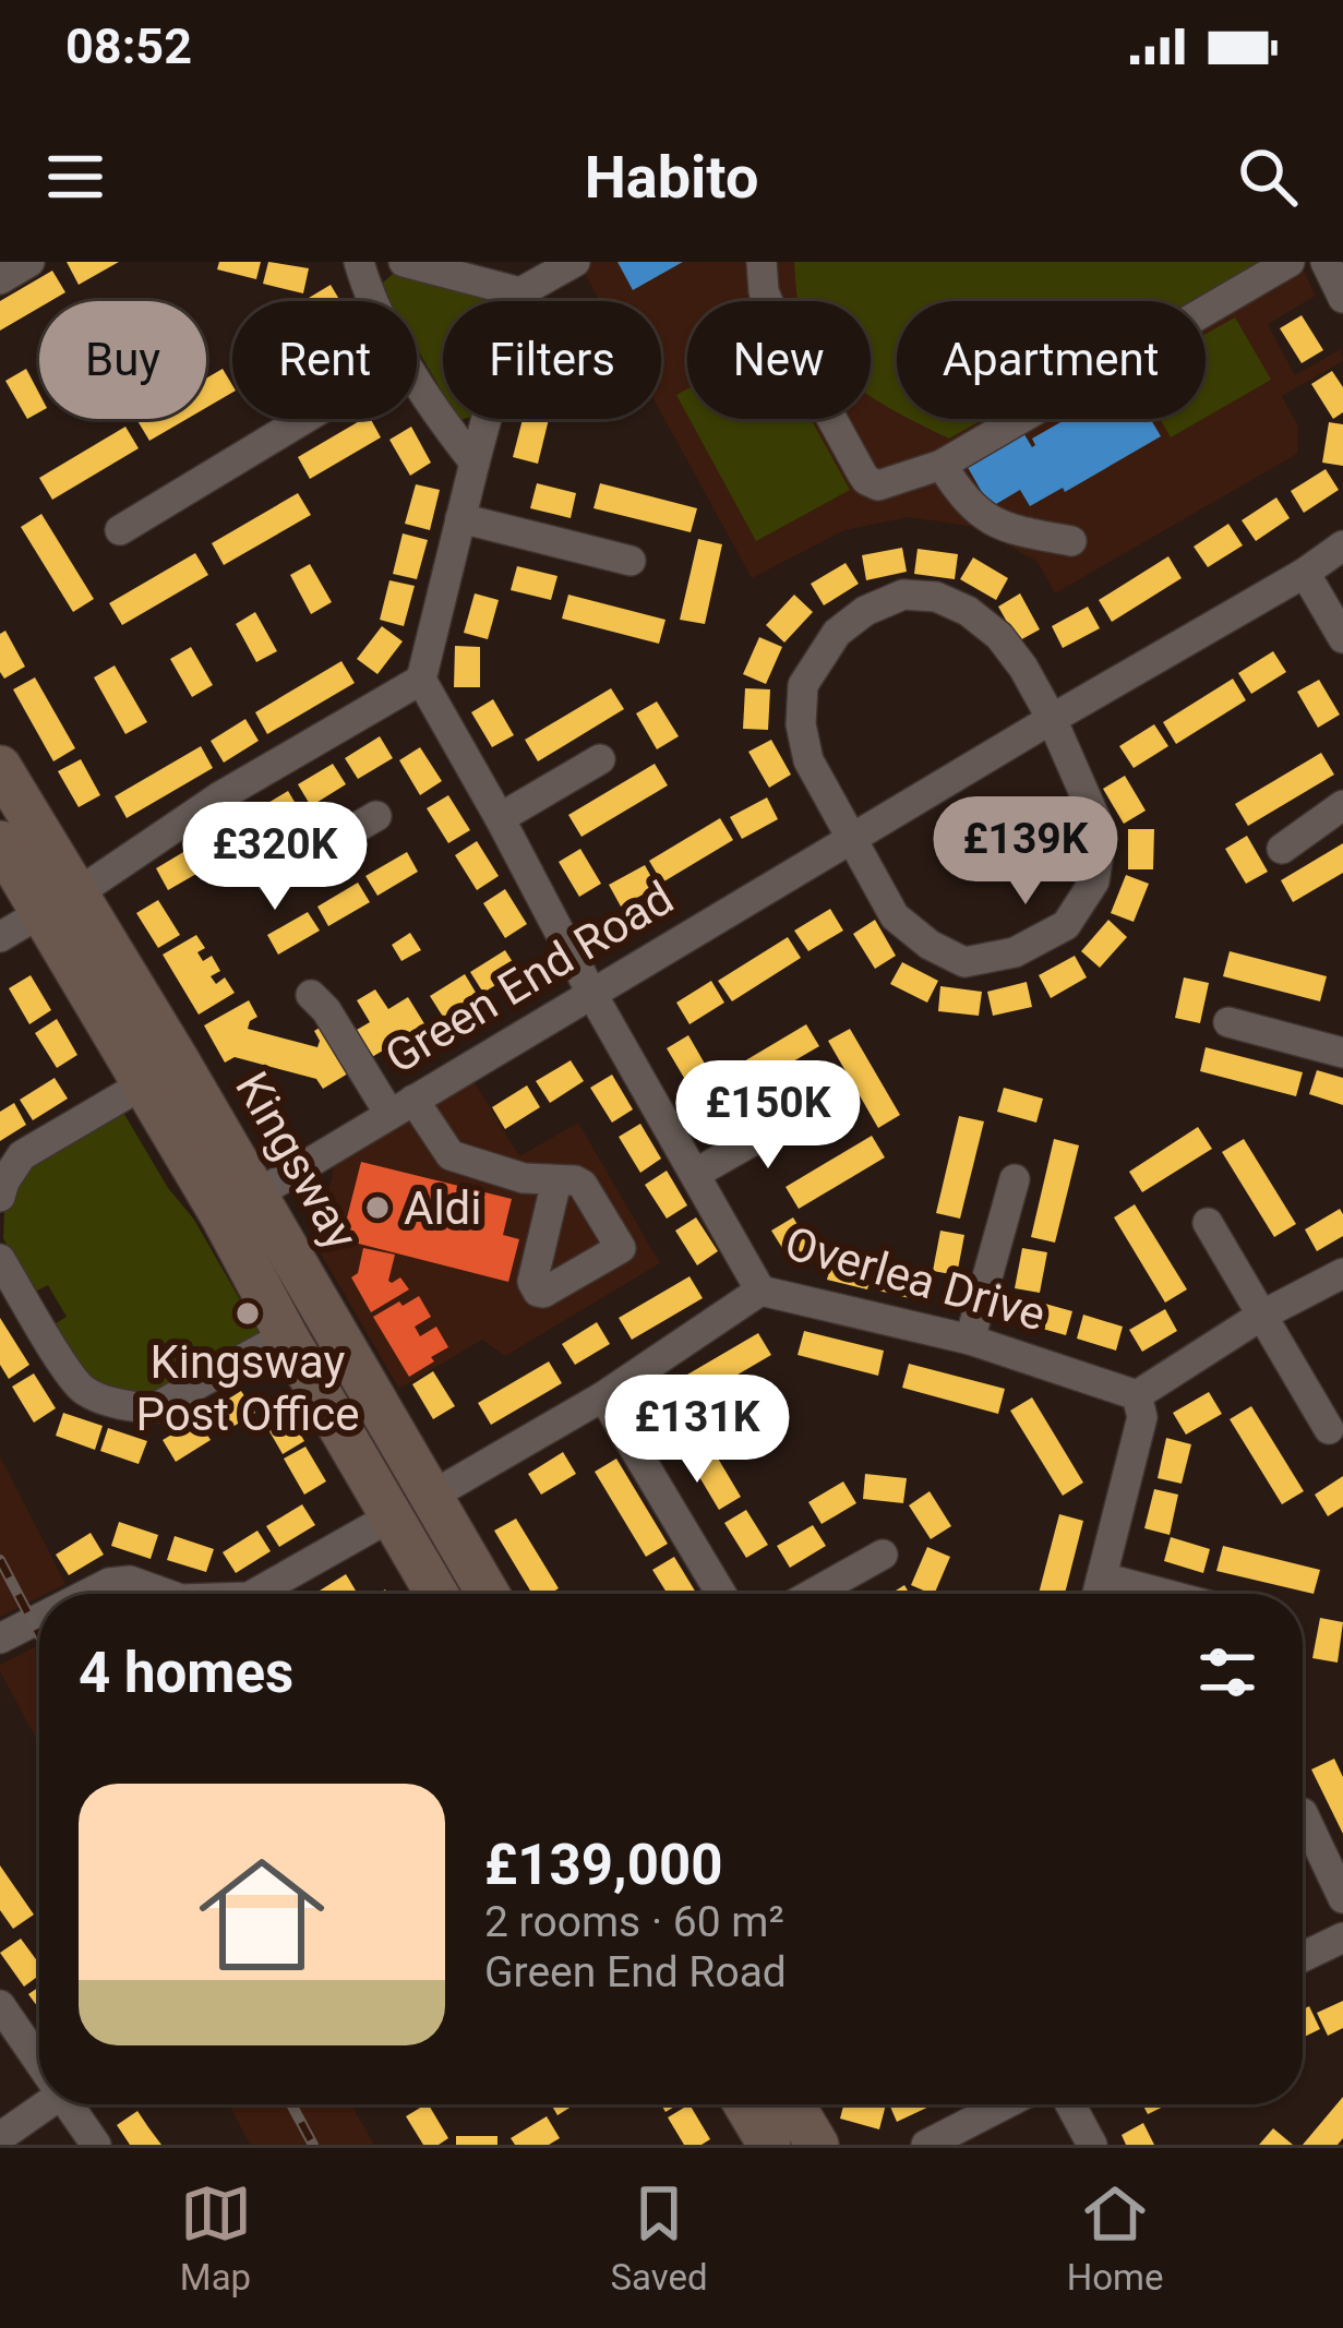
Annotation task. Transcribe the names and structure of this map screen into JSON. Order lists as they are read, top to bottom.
{
  "streets": {
    "highway": ["Kingsway"],
    "street": ["Green End Road", "Overlea Drive"]
  },
  "crossings": [
    ["Green End Road", "Kingsway"],
    ["Green End Road", "Overlea Drive"]
  ],
  "places": ["Aldi", "Kingsway Post Office"],
  "page": {
    "status": "08:52",
    "header": "Habito",
    "chip": [
      "Buy",
      "Rent",
      "Filters",
      "New",
      "Apartment"
    ],
    "price": [
      "£139K",
      "£320K",
      "£150K",
      "£131K"
    ],
    "heading": "4 homes",
    "list": [
      {
        "name": "£139,000",
        "note": "2 rooms · 60 m² · Green End Road"
      }
    ],
    "tabs": ["Map", "Saved", "Home"]
  }
}
